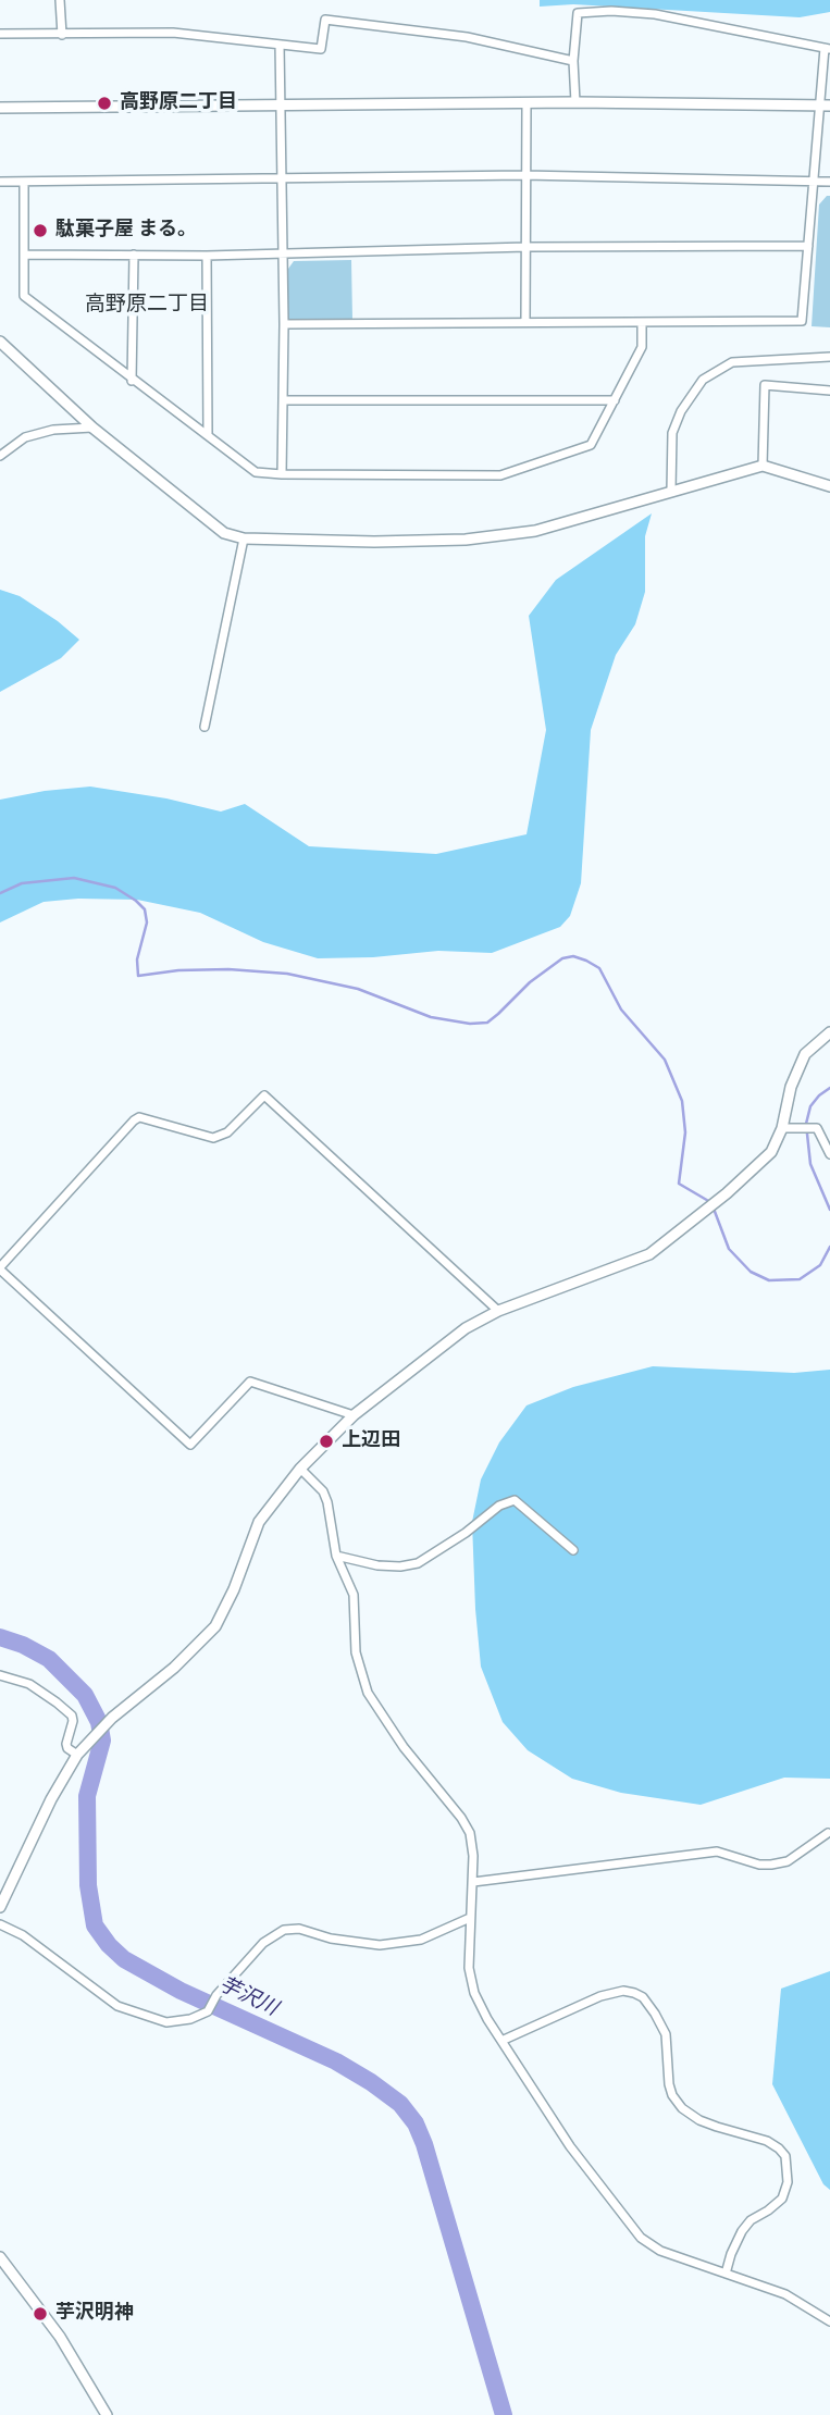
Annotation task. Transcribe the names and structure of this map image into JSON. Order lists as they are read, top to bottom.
{
  "districts": ["高野原二丁目"],
  "water": ["芋沢川"],
  "places": [
    "高野原二丁目",
    "駄菓子屋 まる。",
    "上辺田",
    "芋沢明神"
  ]
}
